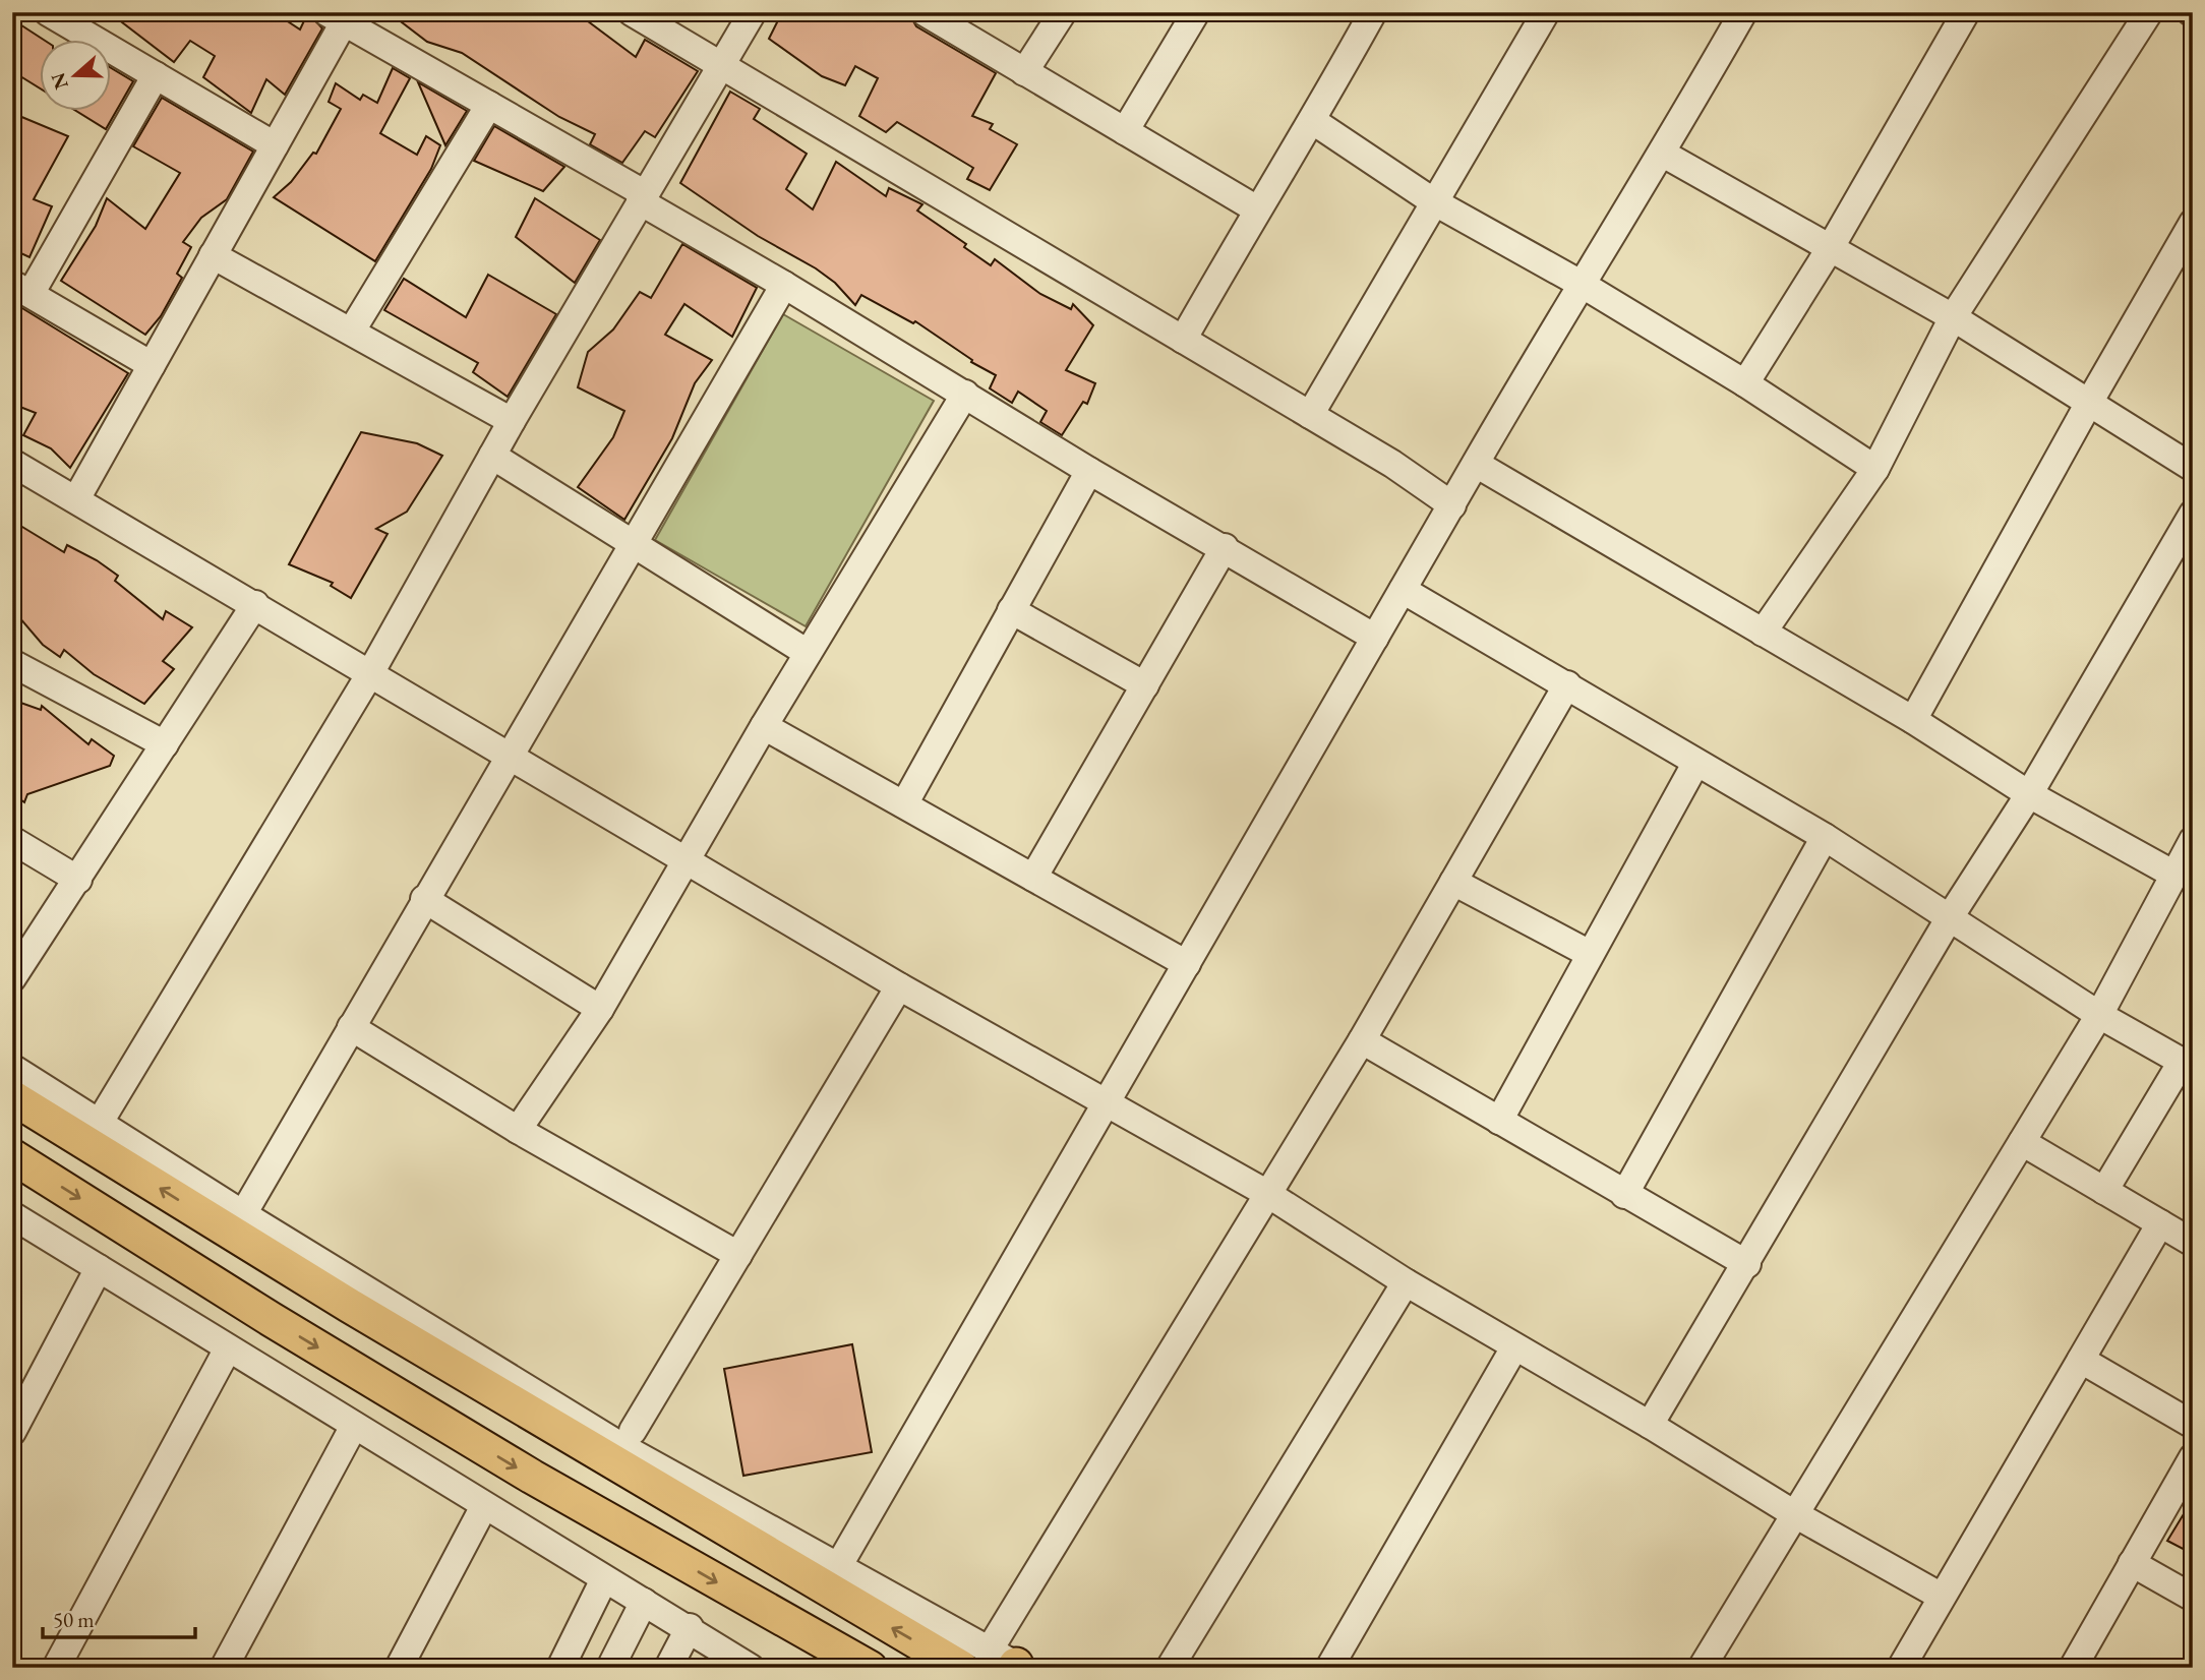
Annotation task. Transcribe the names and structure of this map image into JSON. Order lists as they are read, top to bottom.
{
  "scale_bar": "50 m",
  "north": "left"
}
